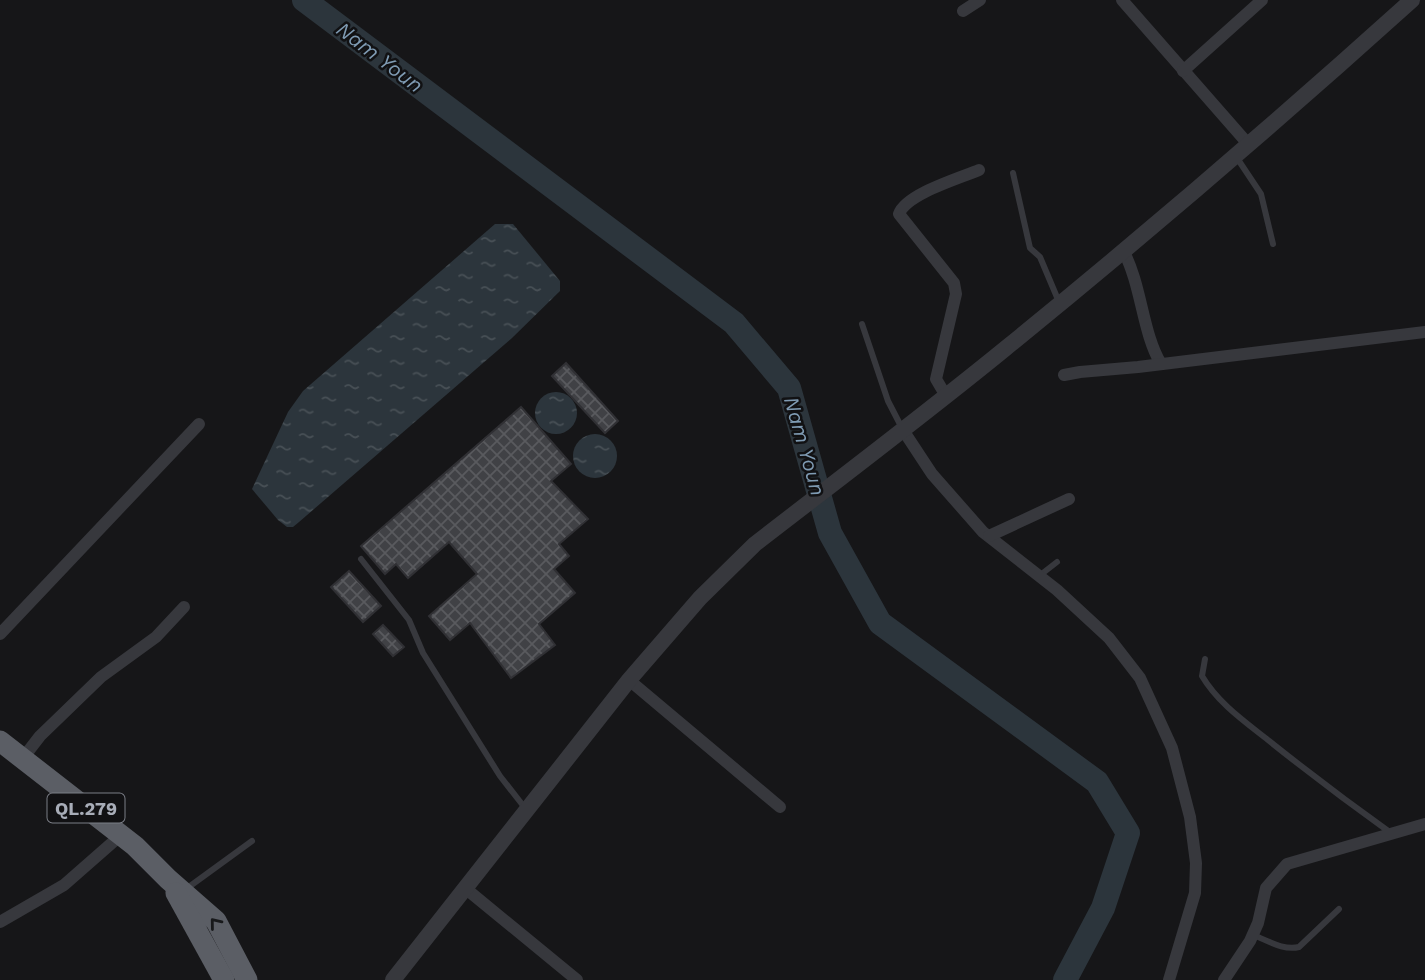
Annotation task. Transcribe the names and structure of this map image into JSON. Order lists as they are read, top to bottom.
{
  "streets": {
    "highway": ["QL.279"]
  },
  "water": ["Nam Youn"]
}
